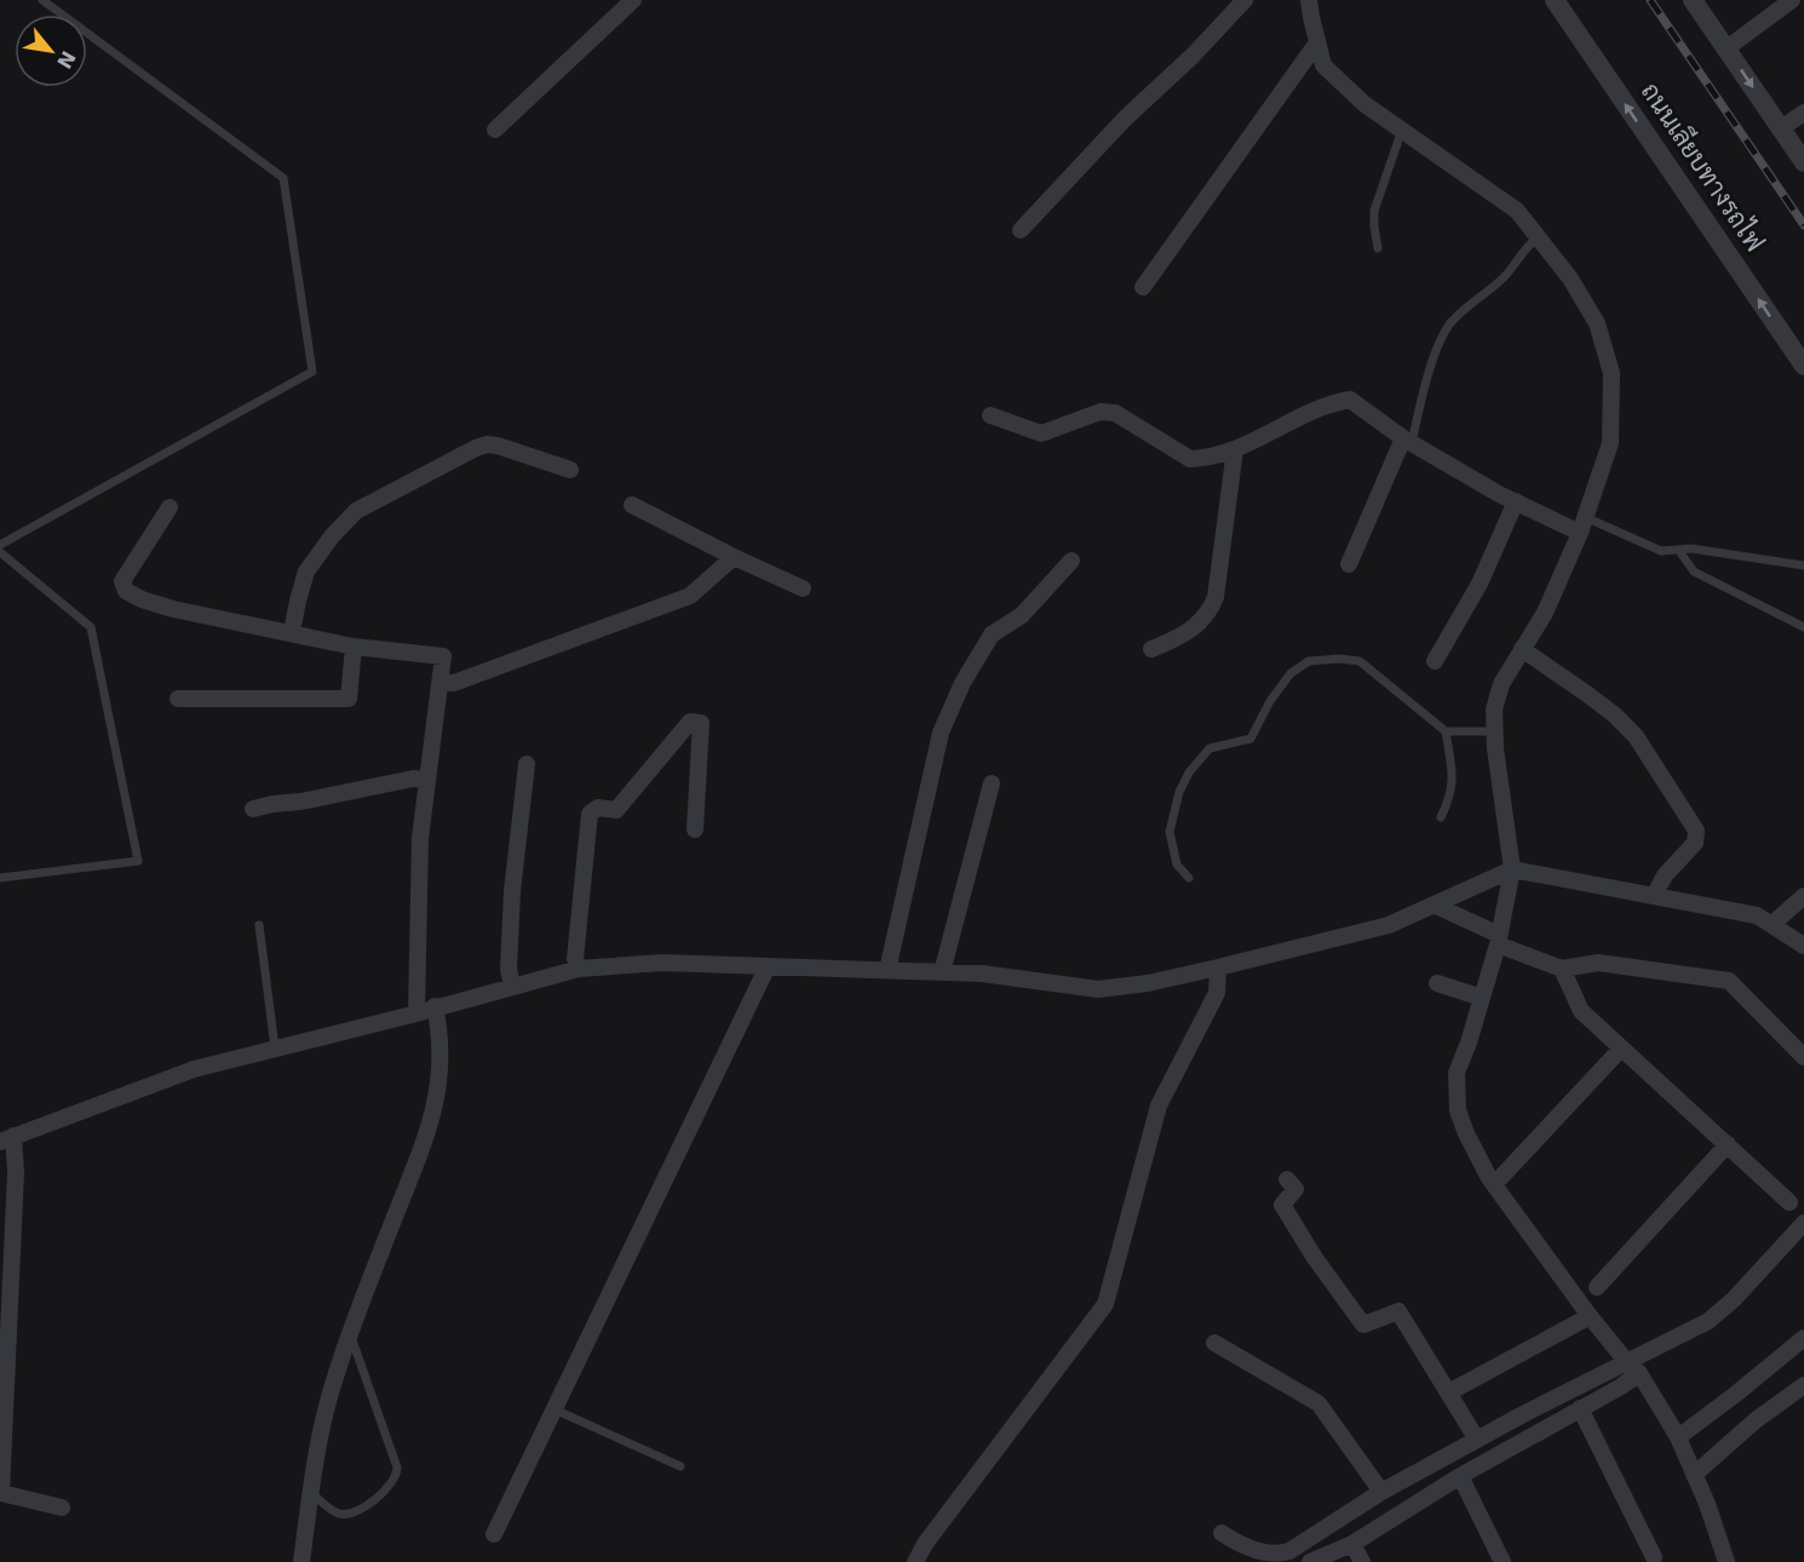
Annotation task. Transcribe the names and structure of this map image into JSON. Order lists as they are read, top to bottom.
{
  "streets": {
    "street": ["ถนนเลียบทางรถไฟ"]
  },
  "north": "bottom right"
}
